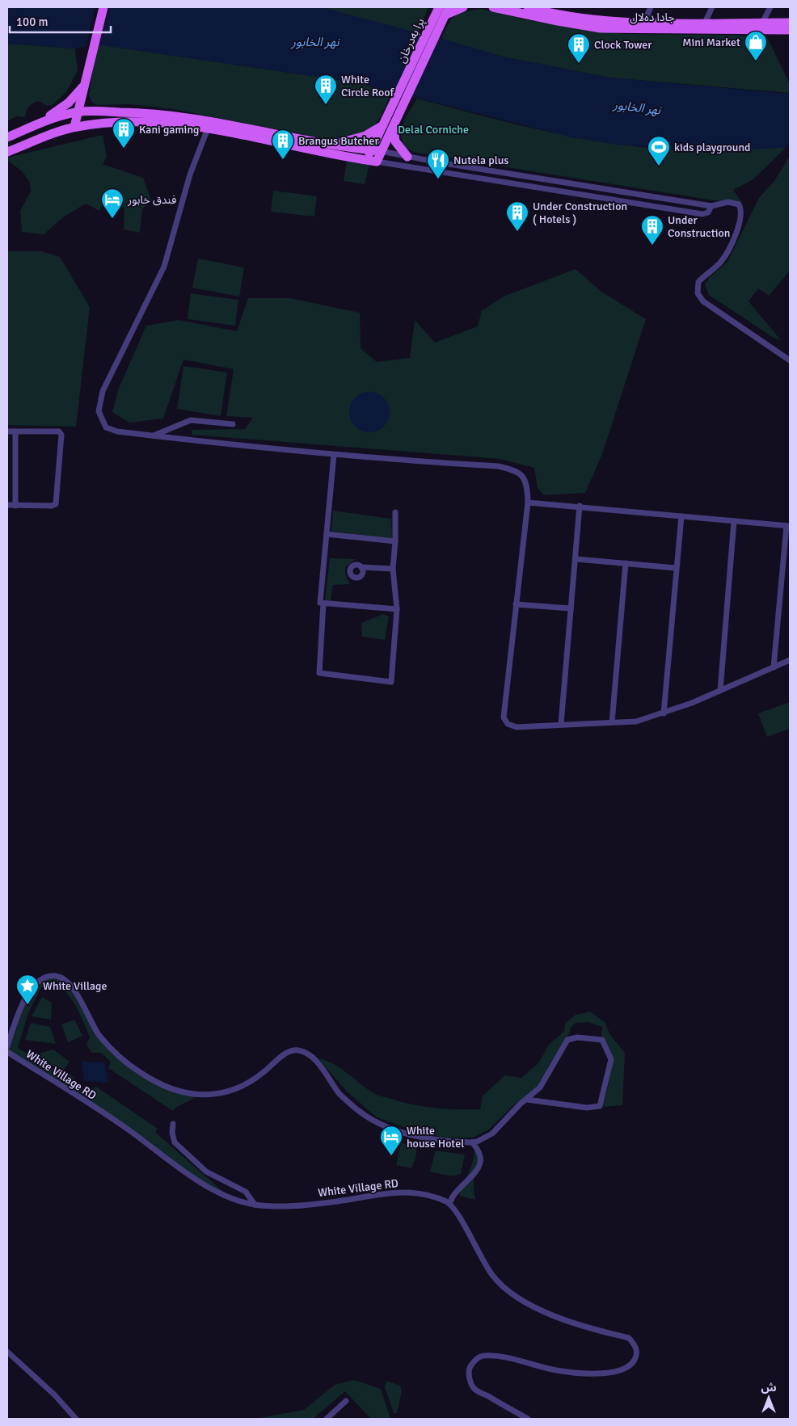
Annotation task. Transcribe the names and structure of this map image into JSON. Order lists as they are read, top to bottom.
{
  "streets": {
    "main road": ["جادا دەلال", "پرا بەدرخان"],
    "street": ["White Village RD"]
  },
  "water": ["نهر الخابور"],
  "parks": ["Delal Corniche"],
  "places": {
    "shop": ["Mini Market"],
    "building": [
      "Clock Tower",
      "White Circle Roof",
      "Kani gaming",
      "Brangus Butcher",
      "Under Construction ( Hotels )",
      "Under Construction"
    ],
    "sports": ["kids playground"],
    "restaurant": ["Nutela plus"],
    "hotel": ["فندق خابور", "White house Hotel"],
    "place": ["White Village"]
  },
  "scale_bar": "100 m",
  "north": "top"
}
